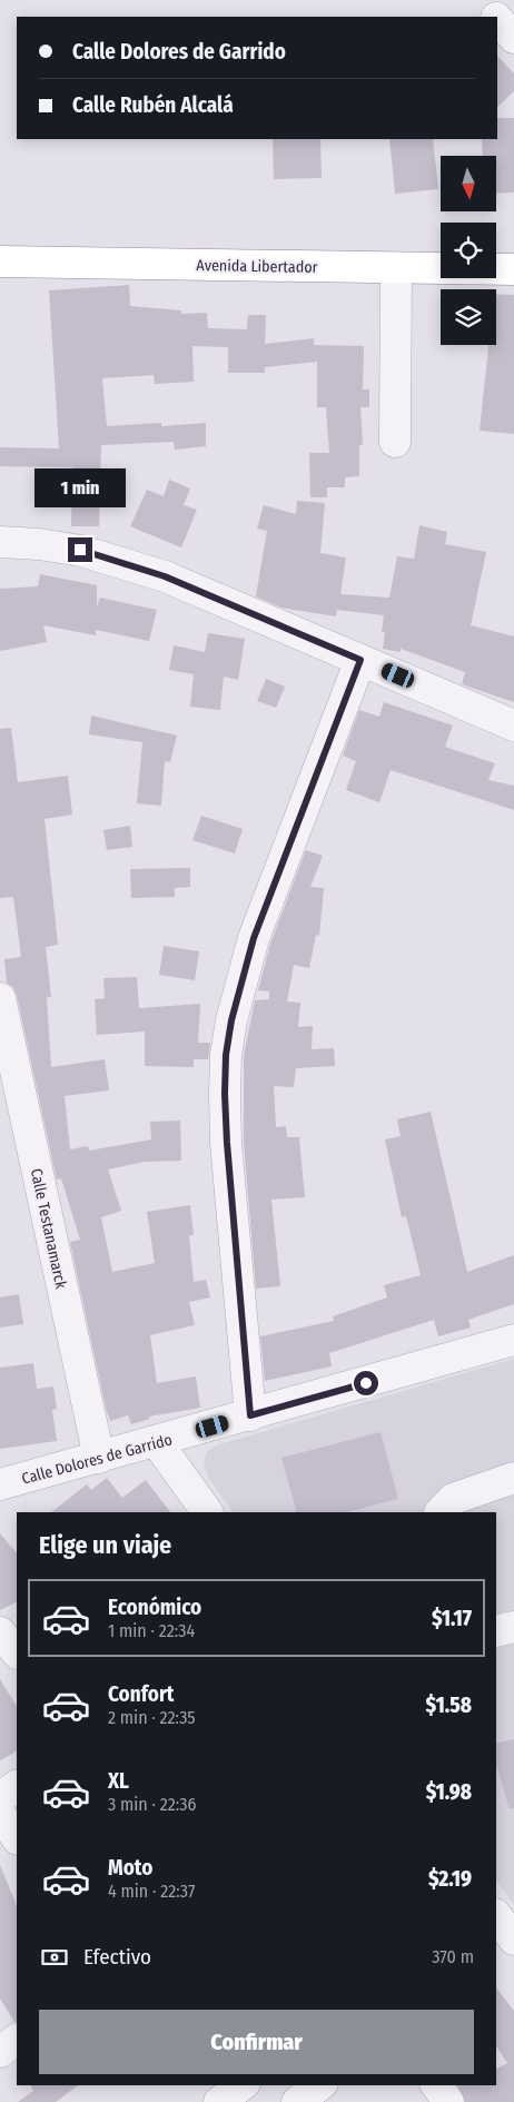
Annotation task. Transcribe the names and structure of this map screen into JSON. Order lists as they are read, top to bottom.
{
  "streets": {
    "highway": ["Avenida Libertador"],
    "street": ["Calle Testanamarck", "Calle Dolores de Garrido"]
  },
  "crossings": [
    ["Calle Testanamarck", "Calle Dolores de Garrido"]
  ],
  "north": "bottom",
  "page": {
    "banner": ["Calle Dolores de Garrido", "Calle Rubén Alcalá"],
    "bubble": "1 min",
    "heading": "Elige un viaje",
    "list": [
      {
        "name": "Económico",
        "note": "1 min · 22:34",
        "value": "$1.17"
      },
      {
        "name": "Confort",
        "note": "2 min · 22:35",
        "value": "$1.58"
      },
      {
        "name": "XL",
        "note": "3 min · 22:36",
        "value": "$1.98"
      },
      {
        "name": "Moto",
        "note": "4 min · 22:37",
        "value": "$2.19"
      }
    ],
    "pay": ["Efectivo", "370 m"],
    "buttons": "Confirmar"
  }
}
